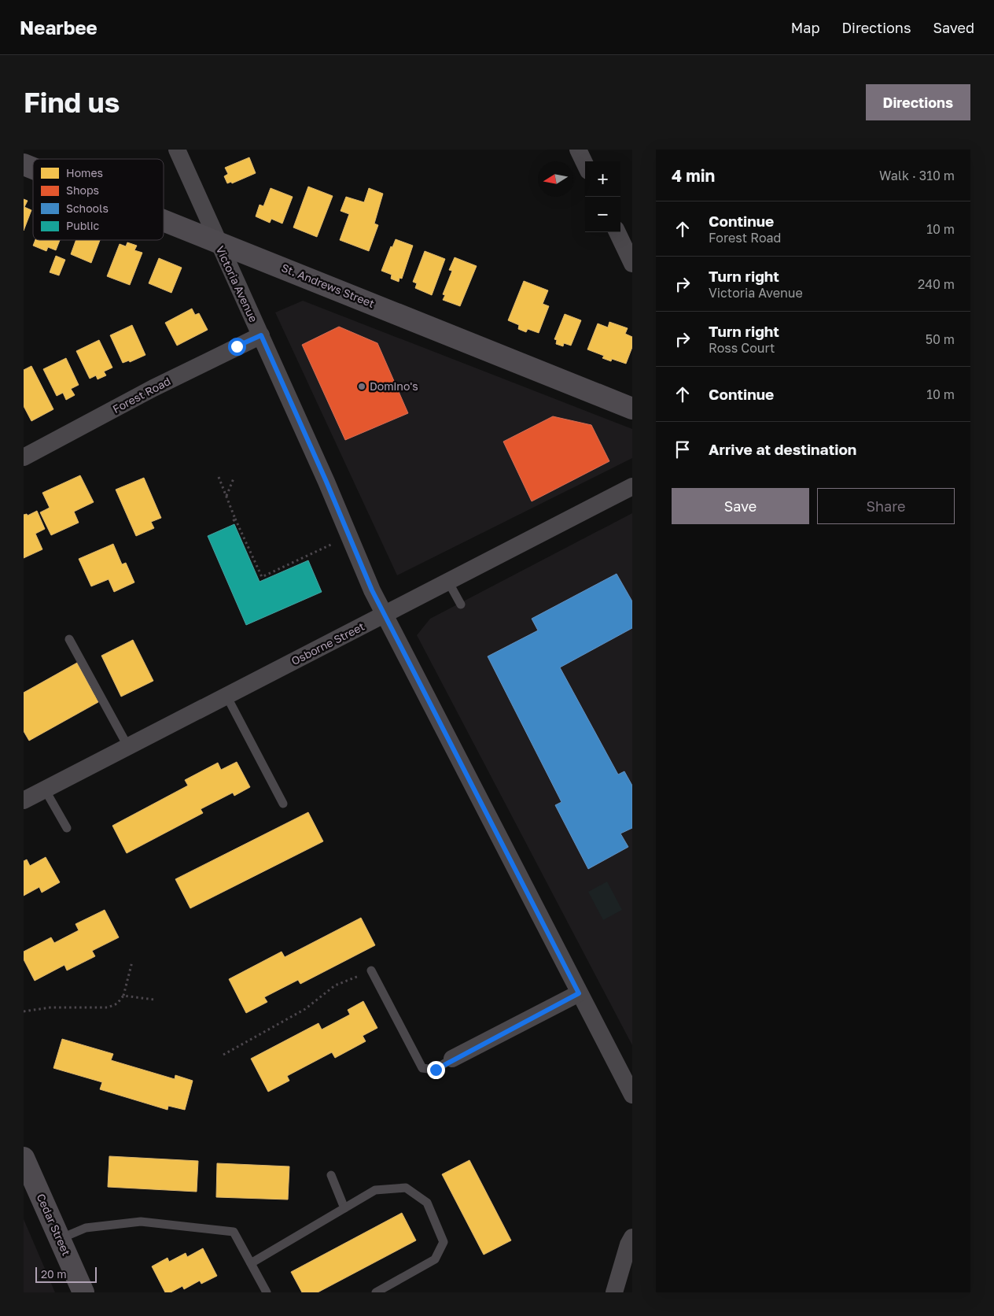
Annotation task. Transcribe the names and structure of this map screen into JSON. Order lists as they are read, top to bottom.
{
  "streets": {
    "main road": ["St. Andrews Street", "Cedar Street"],
    "street": ["Victoria Avenue", "Forest Road", "Osborne Street"]
  },
  "crossings": [
    ["Victoria Avenue", "St. Andrews Street"],
    ["Victoria Avenue", "Forest Road"],
    ["Victoria Avenue", "Osborne Street"]
  ],
  "places": ["Domino's"],
  "legend": [
    "Homes",
    "Shops",
    "Schools",
    "Public"
  ],
  "scale_bar": "20 m",
  "north": "left",
  "page": {
    "header": "Nearbee",
    "nav": ["Map", "Directions", "Saved"],
    "buttons": [
      "Directions",
      ["Save", "Share"]
    ],
    "title": "Find us",
    "heading": ["4 min", "Walk · 310 m"],
    "map_buttons": ["+", "−"],
    "list": [
      ["Continue", "Forest Road", "10 m"],
      ["Turn right", "Victoria Avenue", "240 m"],
      ["Turn right", "Ross Court", "50 m"],
      ["Continue", "10 m"],
      "Arrive at destination"
    ],
    "scale": "20 m"
  }
}
